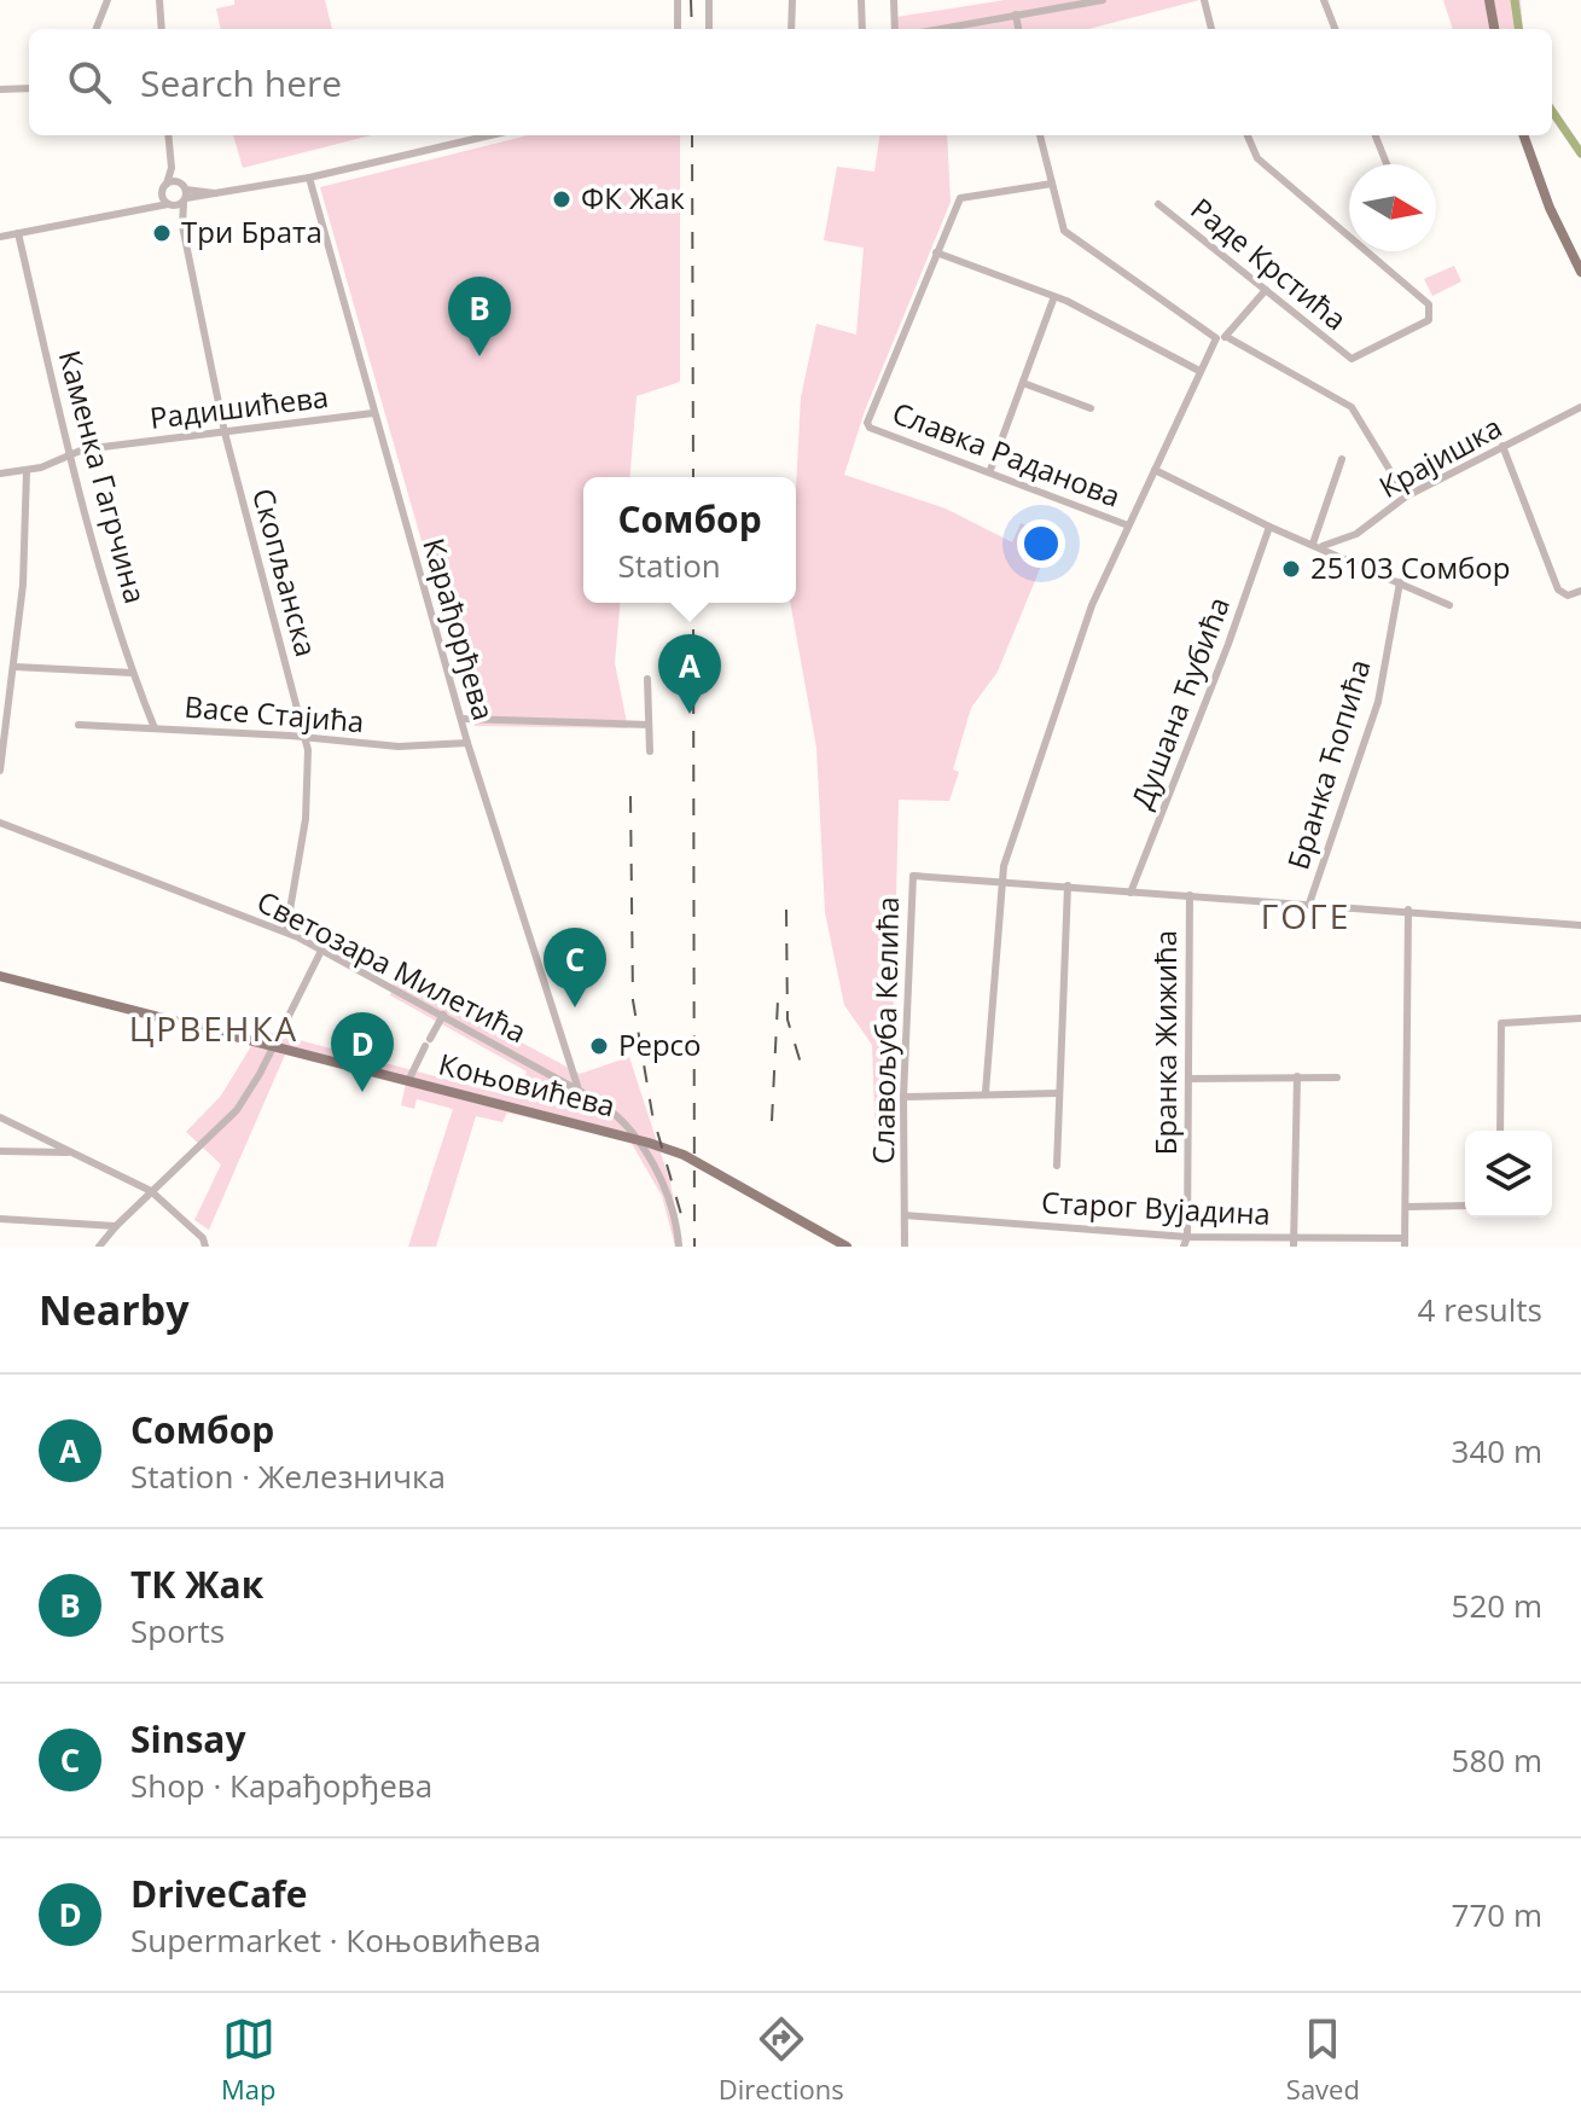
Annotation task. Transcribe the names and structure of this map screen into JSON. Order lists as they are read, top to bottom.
{
  "streets": {
    "main road": ["Коњовићева"],
    "street": [
      "Раде Крстића",
      "Радишићева",
      "Славка Раданова",
      "Крајишка",
      "Каменка Гагрчина",
      "Скопљанска",
      "Карађорђева",
      "Душана Ћубића",
      "Васе Стајића",
      "Бранка Ћопића",
      "Светозара Милетића",
      "Славољуба Келића",
      "Бранка Жижића",
      "Старог Вујадина"
    ]
  },
  "crossings": [
    ["Радишићева", "Каменка Гагрчина"],
    ["Радишићева", "Скопљанска"],
    ["Радишићева", "Карађорђева"],
    ["Славка Раданова", "Крајишка"],
    ["Славка Раданова", "Душана Ћубића"],
    ["Славка Раданова", "Бранка Ћопића"],
    ["Каменка Гагрчина", "Васе Стајића"],
    ["Скопљанска", "Васе Стајића"],
    ["Скопљанска", "Светозара Милетића"],
    ["Карађорђева", "Васе Стајића"],
    ["Карађорђева", "Светозара Милетића"],
    ["Светозара Милетића", "Коњовићева"],
    ["Славољуба Келића", "Старог Вујадина"],
    ["Бранка Жижића", "Старог Вујадина"]
  ],
  "districts": ["ГОГЕ", "ЦРВЕНКА"],
  "places": [
    "ФК Жак",
    "Три Брата",
    "25103 Сомбор",
    "Pepco"
  ],
  "north": "right",
  "page": {
    "search": "Search here",
    "pins": [
      "B",
      "A",
      "C",
      "D"
    ],
    "popup": ["Сомбор", "Station"],
    "heading": ["Nearby", "4 results"],
    "list": [
      {
        "mark": "A",
        "name": "Сомбор",
        "note": "Station · Железничка",
        "value": "340 m"
      },
      {
        "mark": "B",
        "name": "ТК Жак",
        "note": "Sports",
        "value": "520 m"
      },
      {
        "mark": "C",
        "name": "Sinsay",
        "note": "Shop · Карађорђева",
        "value": "580 m"
      },
      {
        "mark": "D",
        "name": "DriveCafe",
        "note": "Supermarket · Коњовићева",
        "value": "770 m"
      }
    ],
    "nav": ["Map", "Directions", "Saved"]
  }
}
